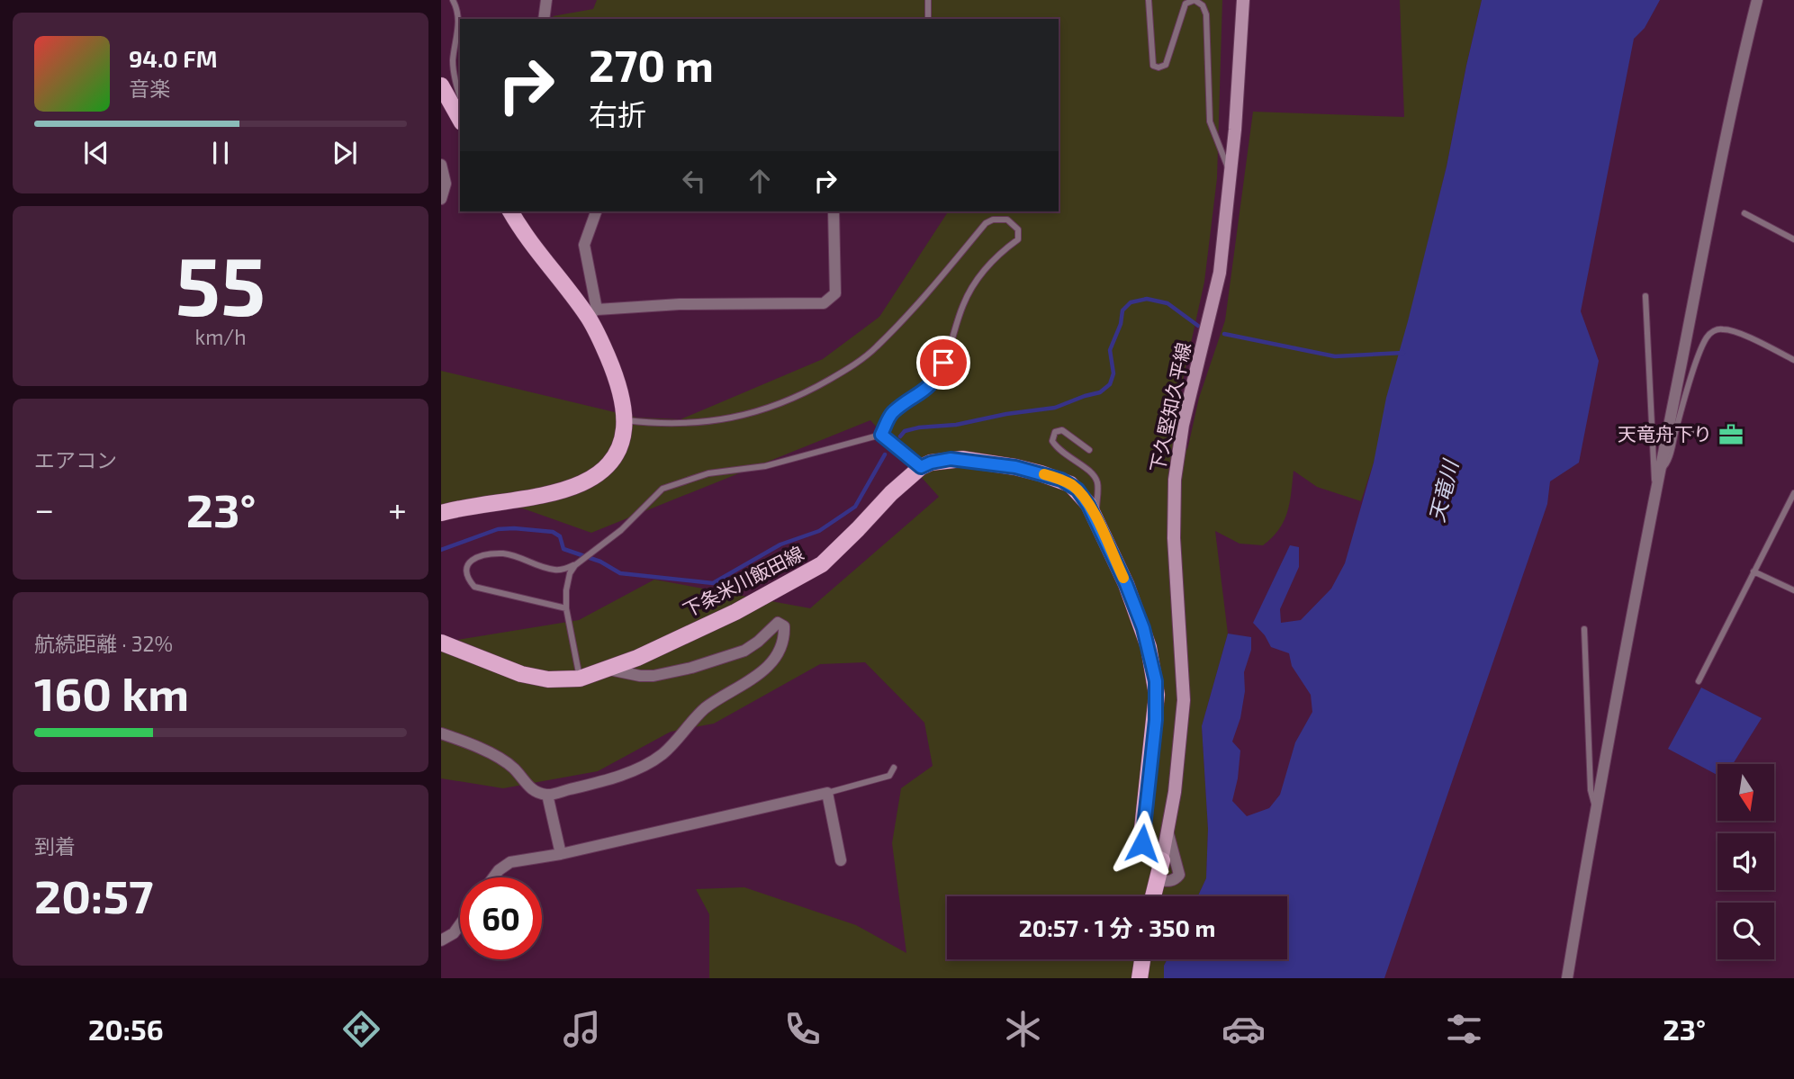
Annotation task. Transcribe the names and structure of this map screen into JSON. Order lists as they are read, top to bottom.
{
  "streets": {
    "main road": ["下久堅知久平線", "下条米川飯田線"]
  },
  "crossings": [
    ["下久堅知久平線", "下条米川飯田線"]
  ],
  "water": ["天竜川"],
  "places": {
    "office": ["天竜舟下り"]
  },
  "north": "bottom",
  "page": {
    "turn": ["270 m", "右折"],
    "song": ["94.0 FM", "音楽"],
    "tile": [
      ["55", "km/h"],
      "エアコン",
      ["航続距離 · 32%", "160 km"],
      ["到着", "20:57"]
    ],
    "heat": ["−", "23°", "+"],
    "limit": "60",
    "trip": "20:57 · 1 分 · 350 m",
    "tabs": ["20:56", "23°"]
  }
}
